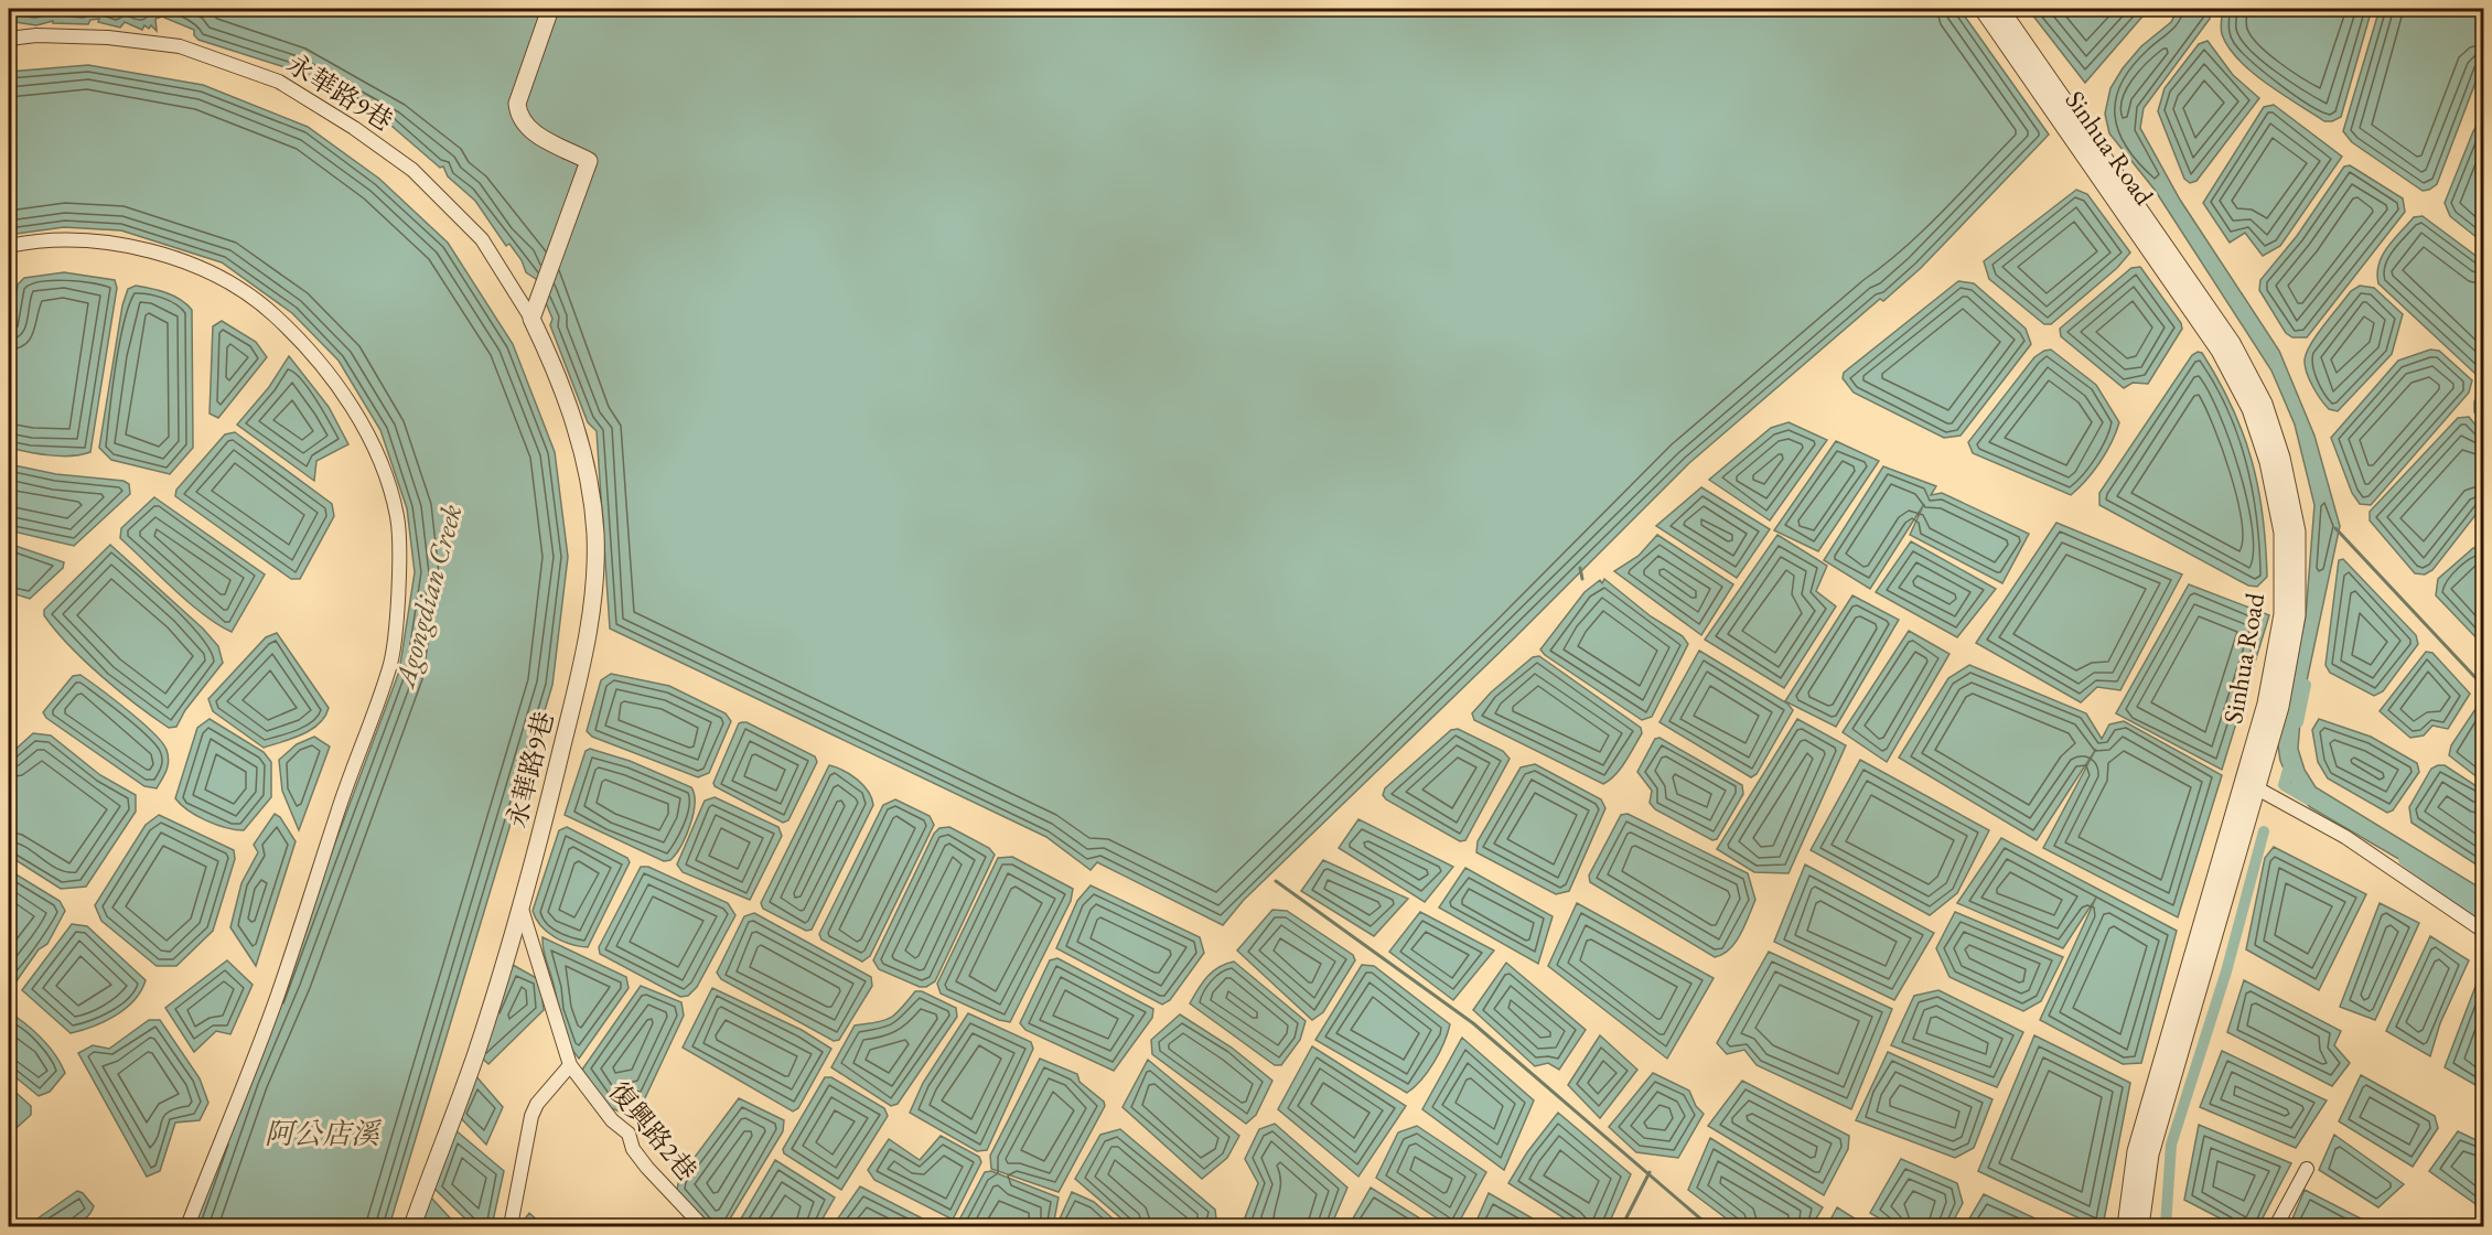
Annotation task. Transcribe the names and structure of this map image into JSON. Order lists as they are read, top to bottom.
{
  "streets": {
    "street": ["永華路9巷", "Sinhua Road", "復興路2巷"]
  },
  "crossings": [
    ["永華路9巷", "復興路2巷"]
  ],
  "water": ["Agongdian Creek", "阿公店溪"]
}
